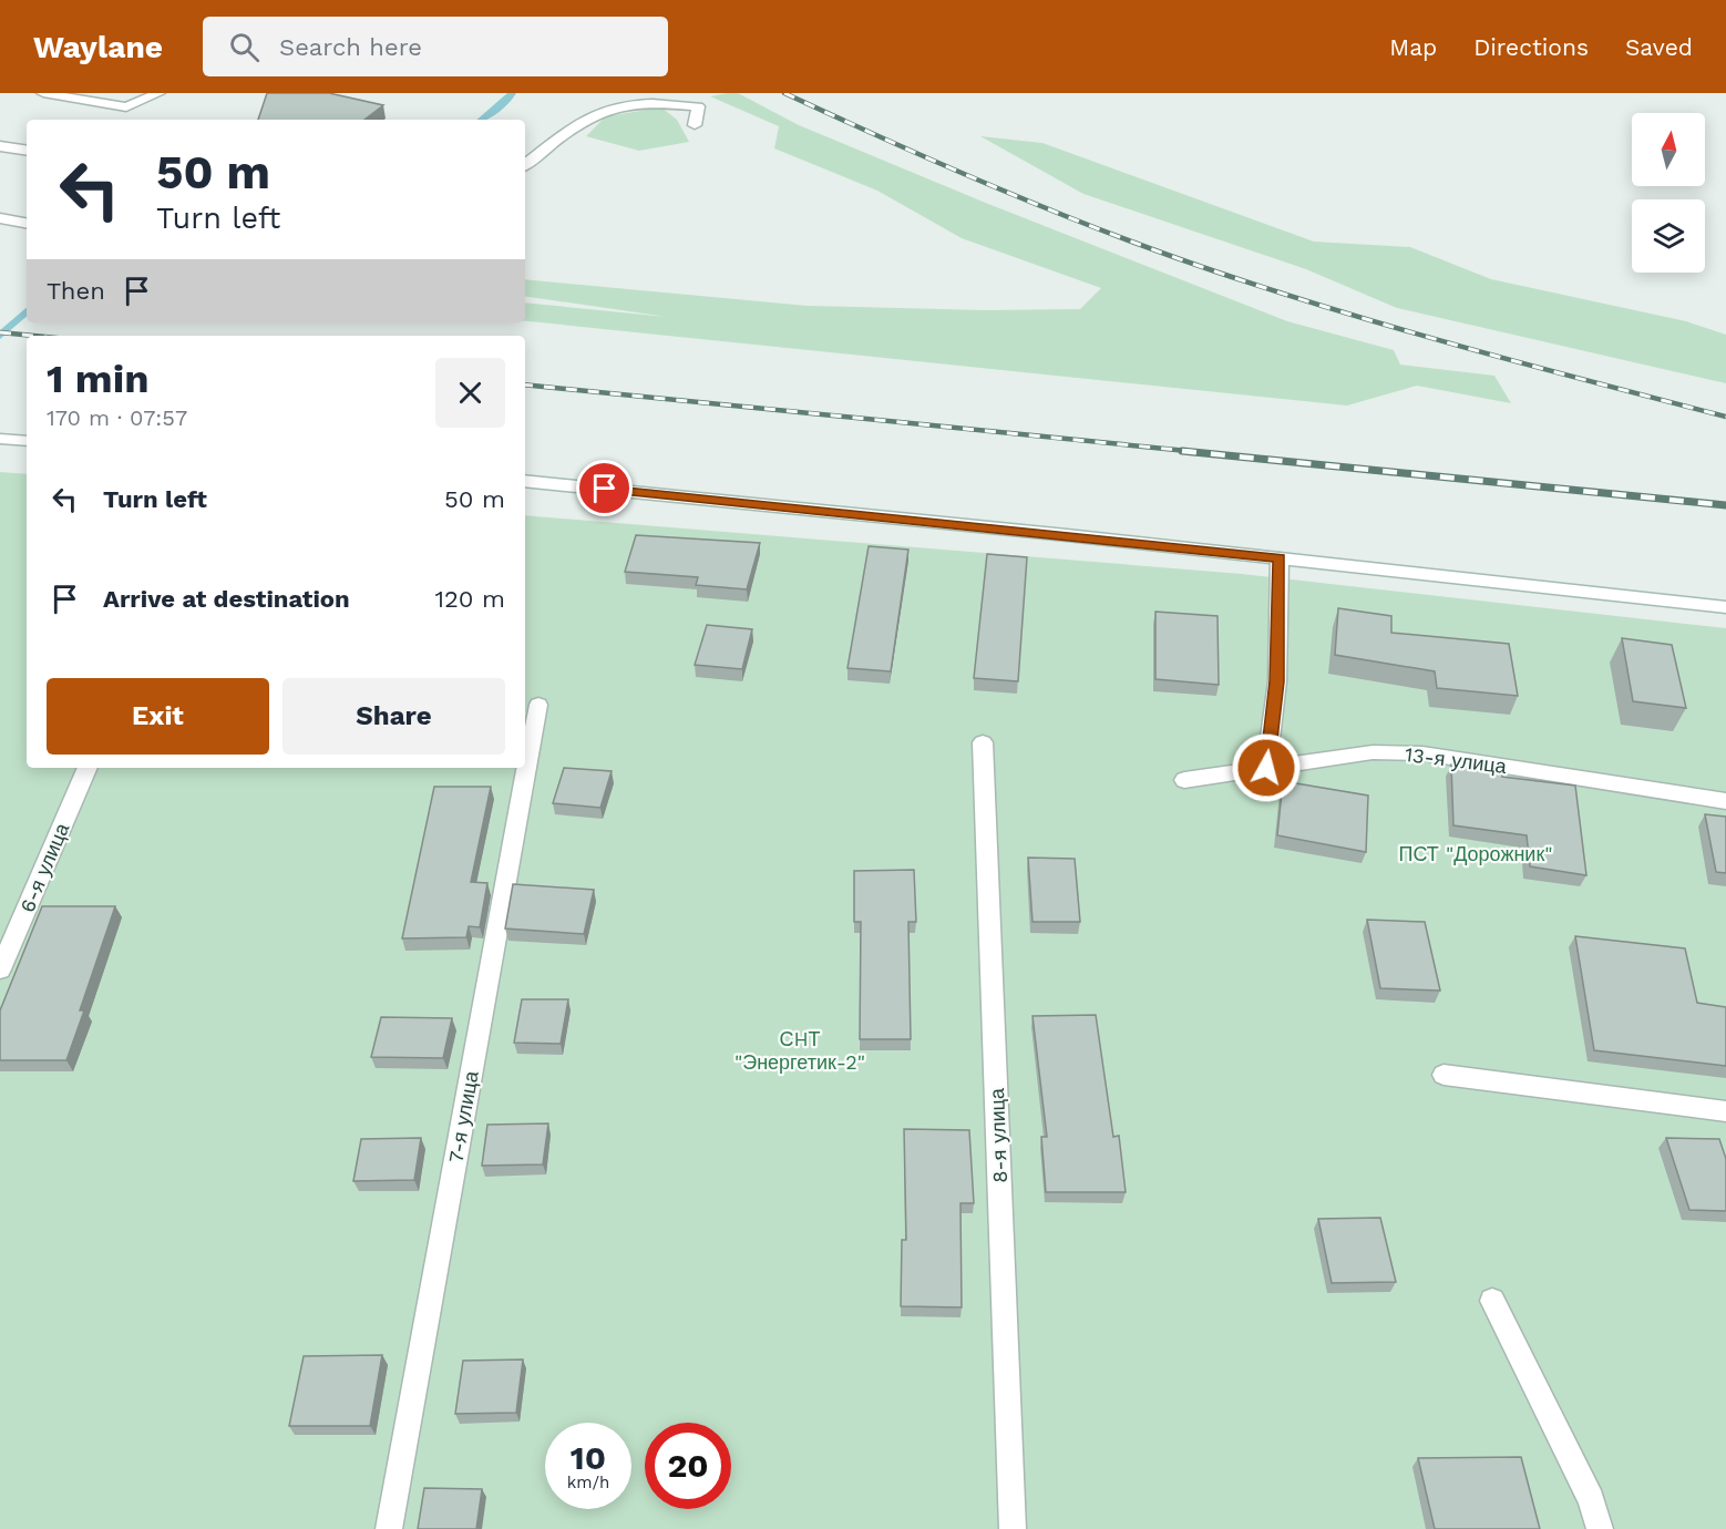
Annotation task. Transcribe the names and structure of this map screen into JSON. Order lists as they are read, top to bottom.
{
  "streets": {
    "street": [
      "13-я улица",
      "6-я улица",
      "7-я улица",
      "8-я улица"
    ]
  },
  "parks": ["ПСТ \"Дорожник\"", "СHТ \"Энергетик-2\""],
  "north": "top",
  "page": {
    "header": "Waylane",
    "search": "Search here",
    "nav": ["Map", "Directions", "Saved"],
    "turn": ["50 m", "Turn left"],
    "then": "Then",
    "heading": ["1 min", "170 m · 07:57"],
    "list": [
      {
        "name": "Turn left",
        "value": "50 m"
      },
      {
        "name": "Arrive at destination",
        "value": "120 m"
      }
    ],
    "buttons": ["Exit", "Share"],
    "speed": "10 km/h",
    "limit": "20"
  }
}
